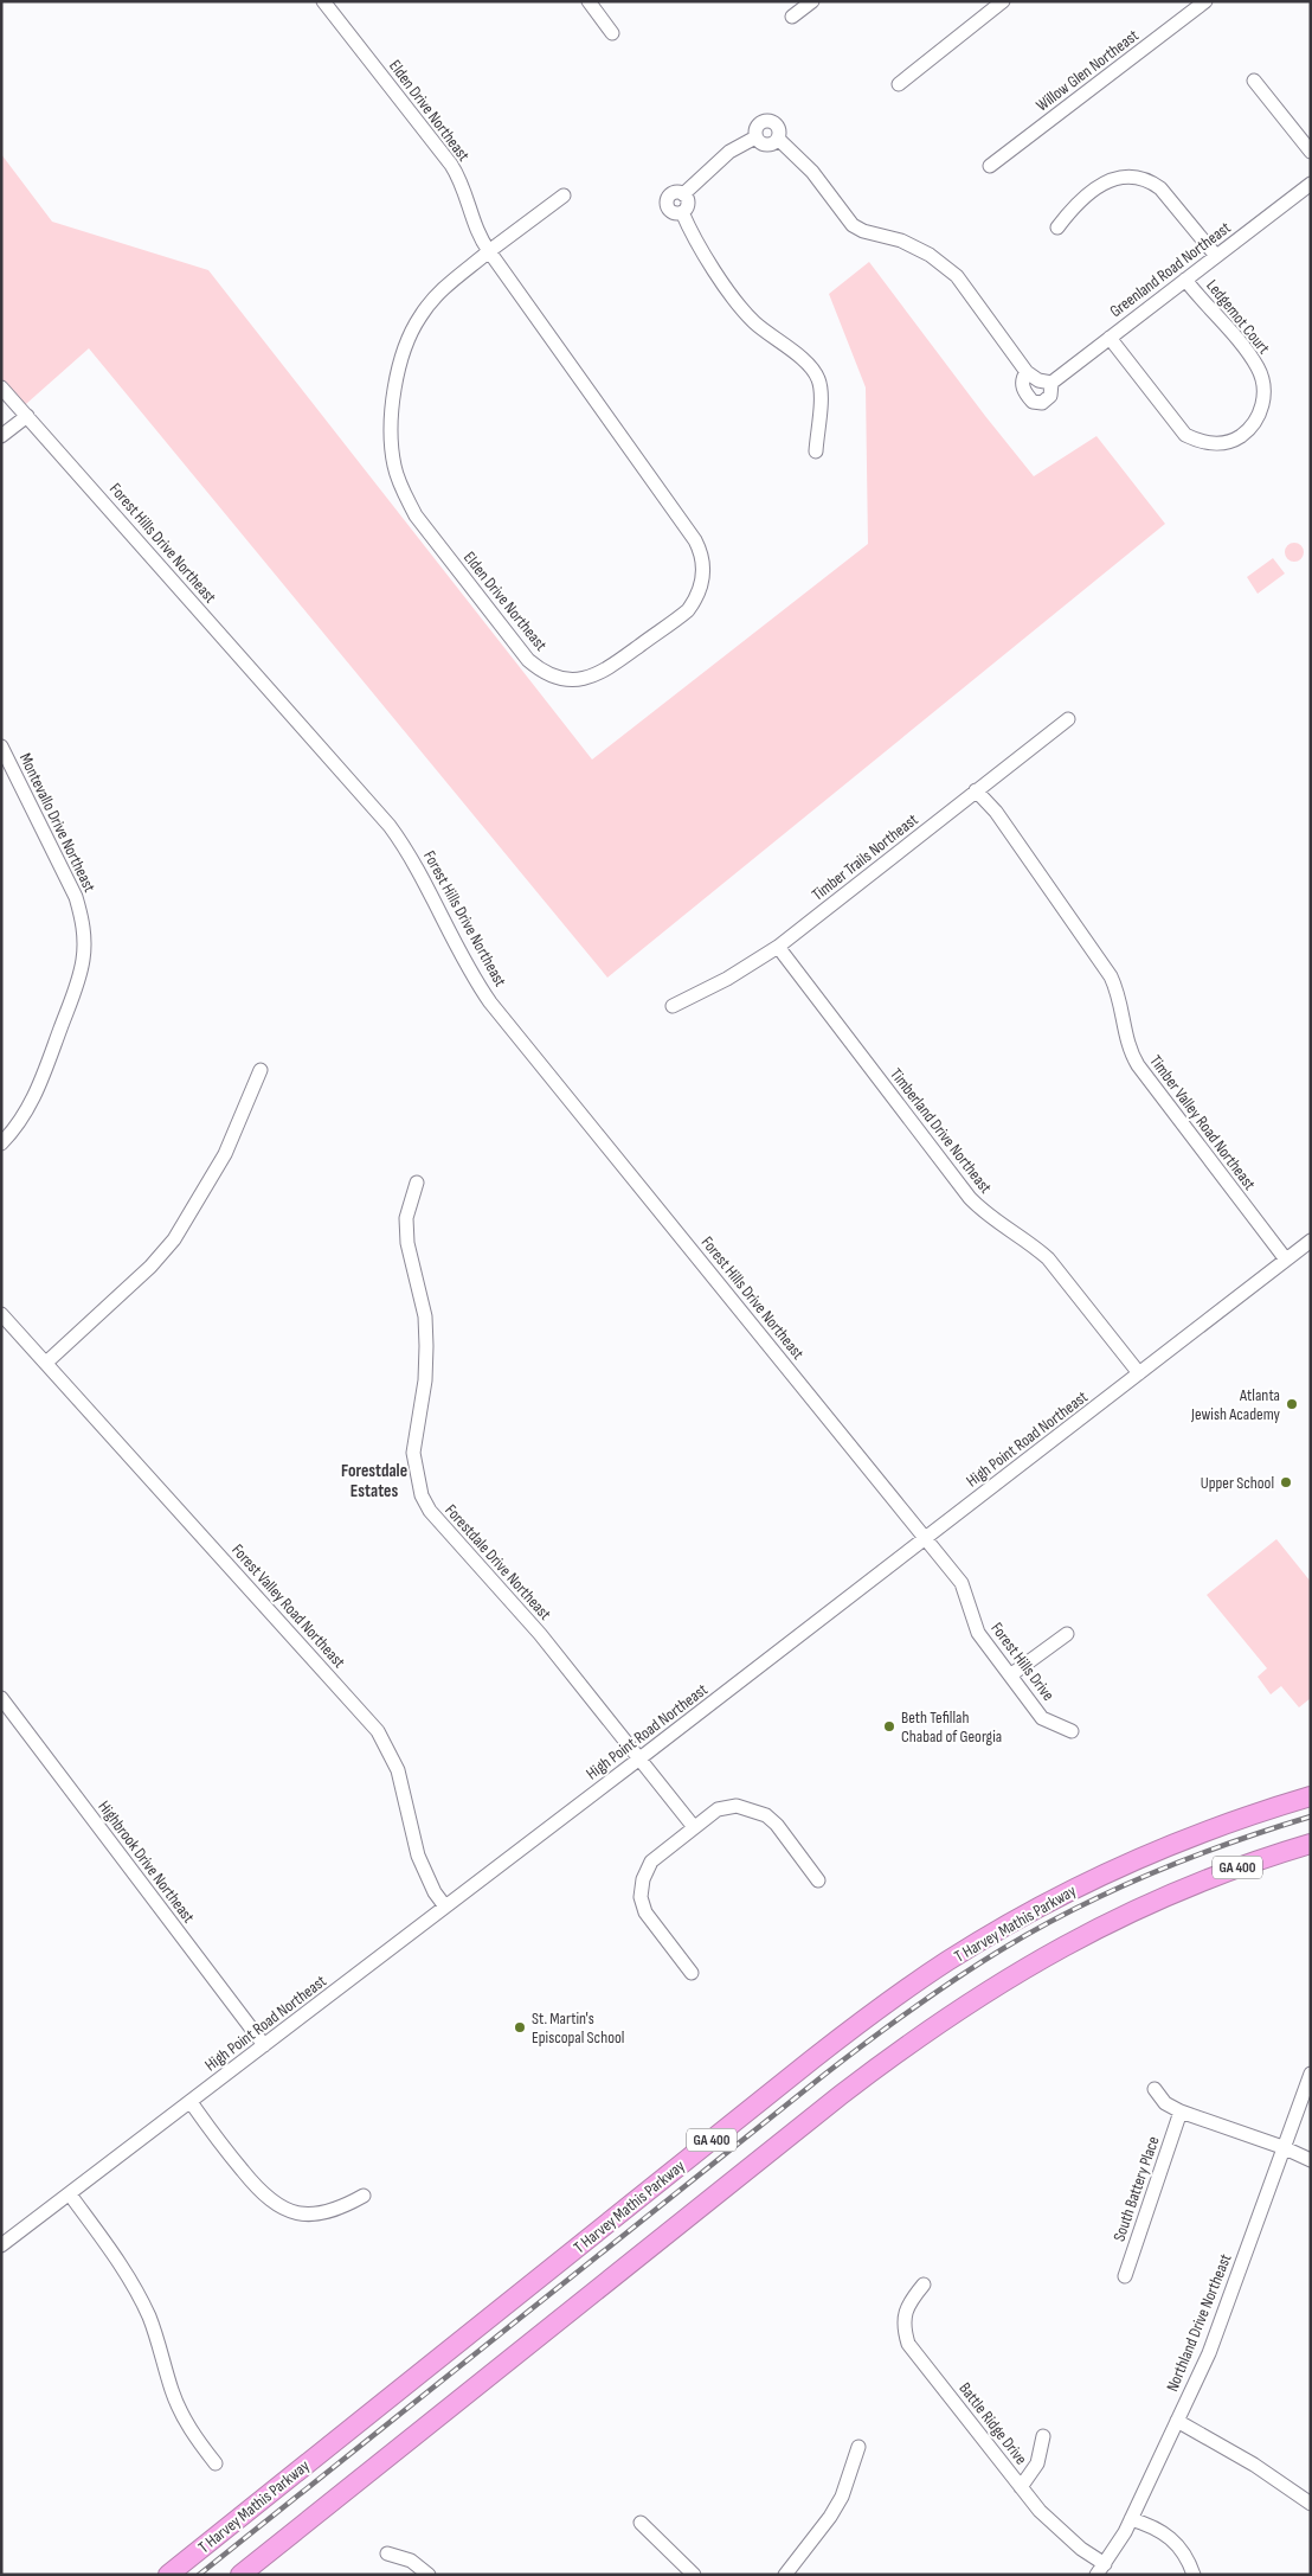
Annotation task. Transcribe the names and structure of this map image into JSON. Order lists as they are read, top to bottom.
{
  "streets": {
    "highway": ["GA 400", "T Harvey Mathis Parkway"],
    "street": [
      "Willow Glen Northeast",
      "Elden Drive Northeast",
      "Greenland Road Northeast",
      "Ledgemot Court",
      "Forest Hills Drive Northeast",
      "Montevallo Drive Northeast",
      "Timber Trails Northeast",
      "Timber Valley Road Northeast",
      "Timberland Drive Northeast",
      "High Point Road Northeast",
      "Forestdale Drive Northeast",
      "Forest Valley Road Northeast",
      "Forest Hills Drive",
      "Highbrook Drive Northeast",
      "South Battery Place",
      "Northland Drive Northeast",
      "Battle Ridge Drive"
    ]
  },
  "crossings": [
    ["Greenland Road Northeast", "Ledgemot Court"],
    ["Forest Hills Drive Northeast", "High Point Road Northeast"],
    ["Forest Hills Drive Northeast", "Forest Hills Drive"],
    ["Timber Trails Northeast", "Timber Valley Road Northeast"],
    ["Timber Trails Northeast", "Timberland Drive Northeast"],
    ["Timber Valley Road Northeast", "High Point Road Northeast"],
    ["Timberland Drive Northeast", "High Point Road Northeast"],
    ["High Point Road Northeast", "Forestdale Drive Northeast"],
    ["High Point Road Northeast", "Forest Valley Road Northeast"],
    ["High Point Road Northeast", "Forest Hills Drive"],
    ["High Point Road Northeast", "Highbrook Drive Northeast"],
    ["Northland Drive Northeast", "Battle Ridge Drive"]
  ],
  "districts": ["Forestdale Estates"],
  "places": [
    "Atlanta Jewish Academy",
    "Upper School",
    "Beth Tefillah Chabad of Georgia",
    "St. Martin's Episcopal School"
  ]
}
